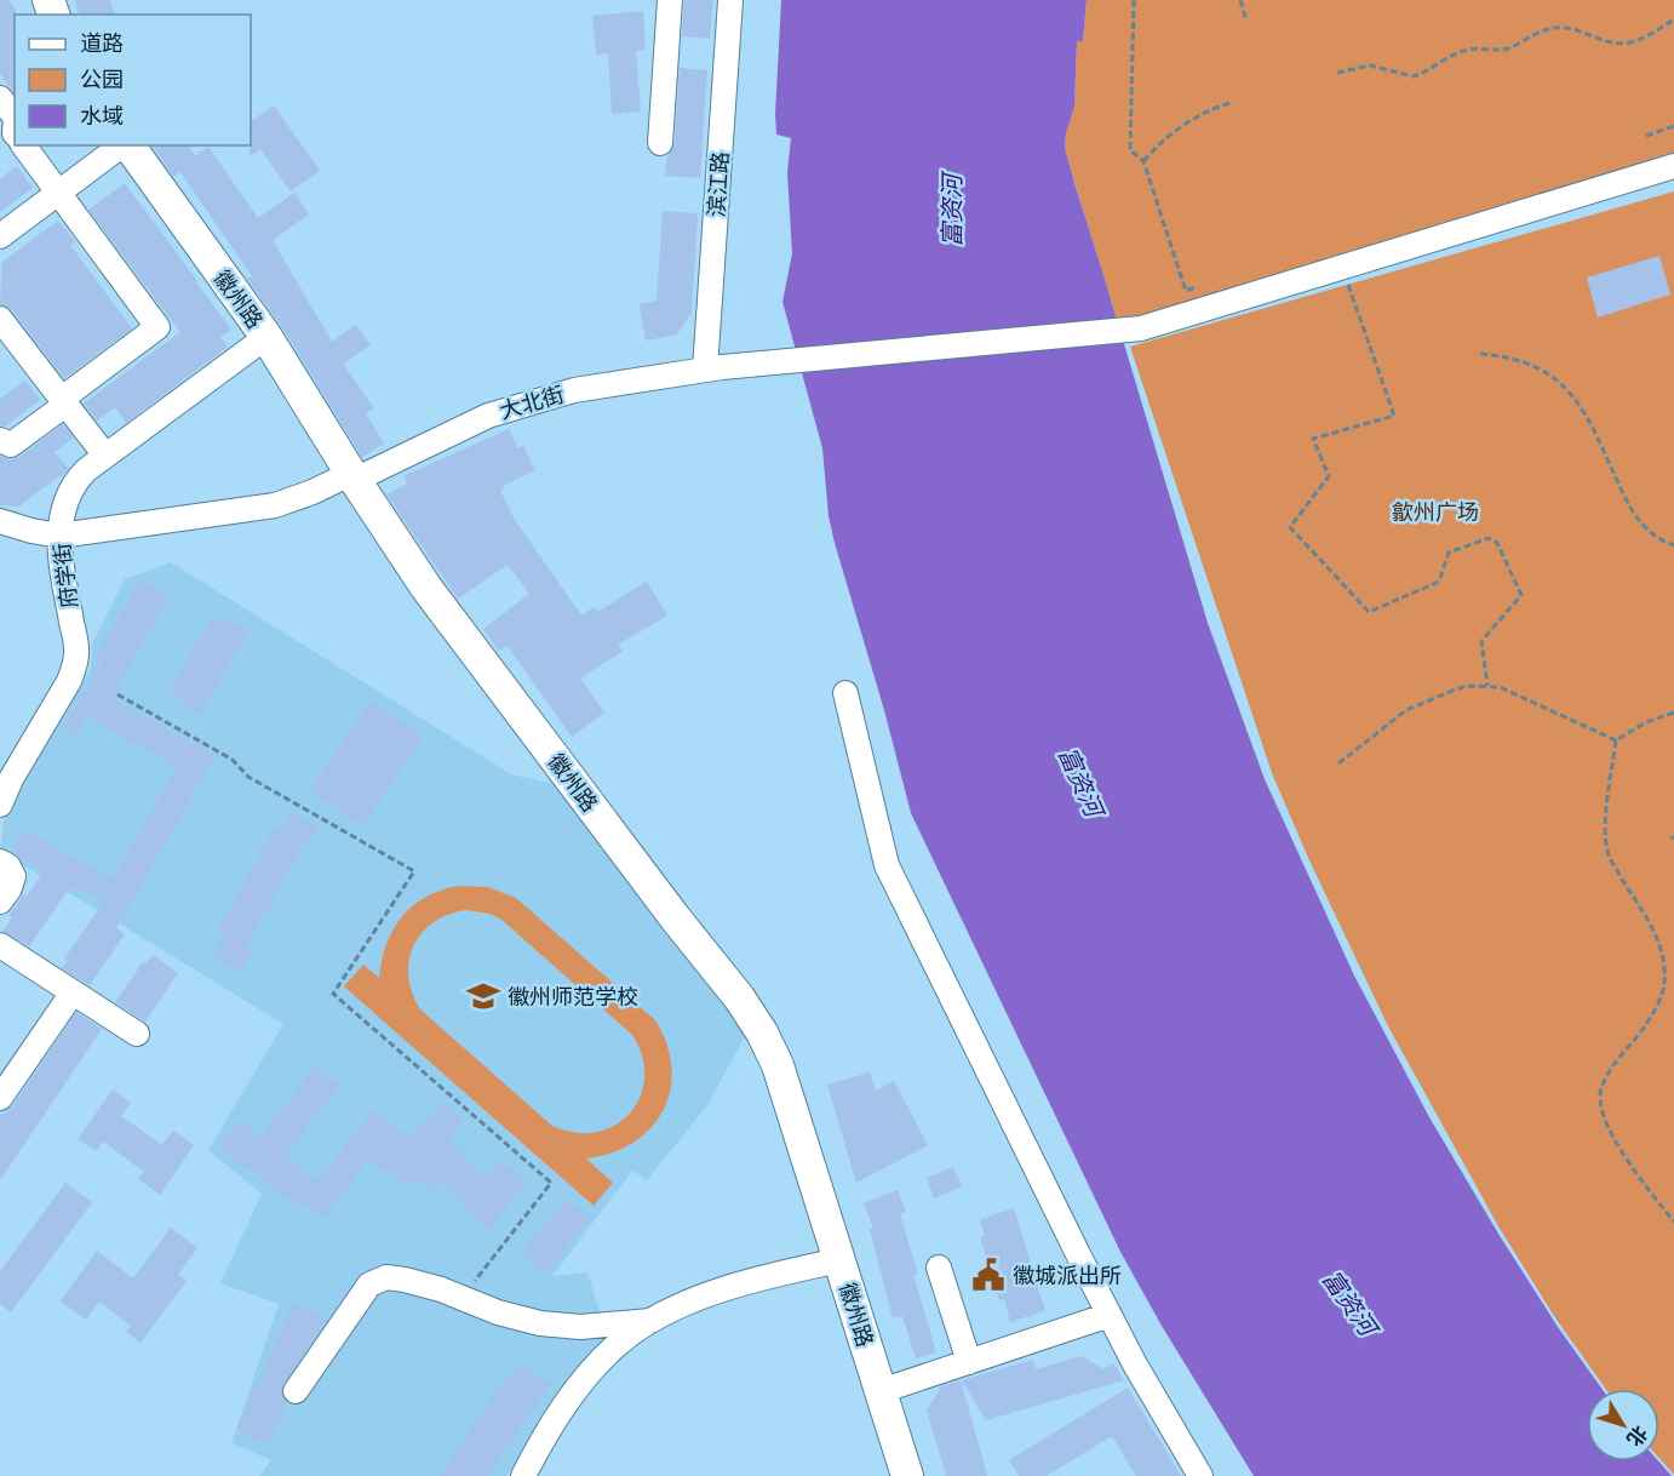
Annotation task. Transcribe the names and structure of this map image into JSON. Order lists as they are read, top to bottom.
{
  "streets": {
    "main road": ["徽州路"],
    "street": ["滨江路", "大北街", "府学街"]
  },
  "crossings": [
    ["滨江路", "大北街"],
    ["徽州路", "大北街"],
    ["徽州路", "府学街"],
    ["大北街", "府学街"]
  ],
  "water": ["富资河"],
  "parks": ["歙州广场"],
  "places": {
    "school or university": ["徽州师范学校"],
    "public building": ["徽城派出所"]
  },
  "legend": ["道路", "公园", "水域"],
  "north": "bottom right"
}
